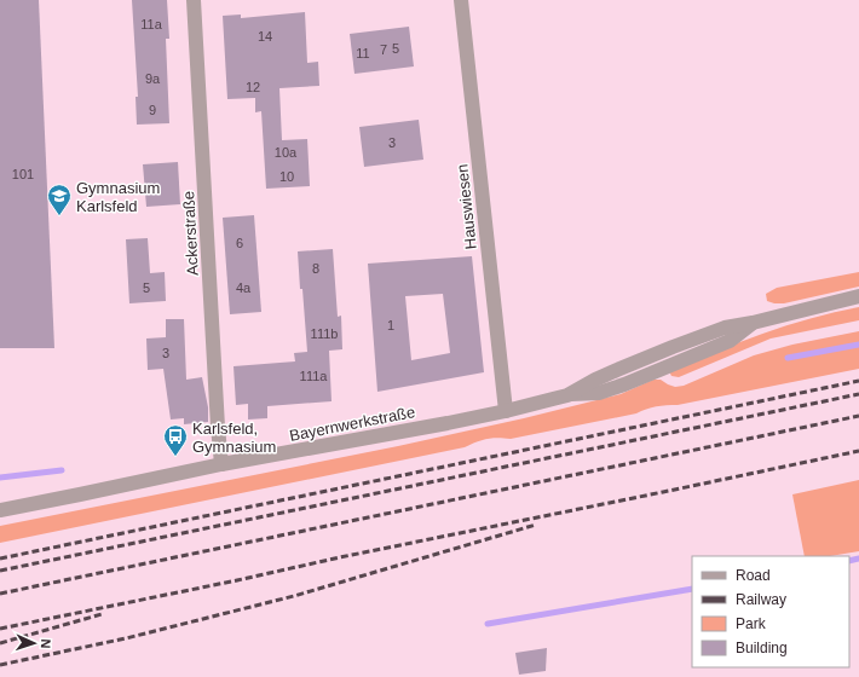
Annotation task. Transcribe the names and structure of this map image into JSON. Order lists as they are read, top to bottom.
{
  "streets": {
    "street": ["Hauswiesen", "Ackerstraße", "Bayernwerkstraße"]
  },
  "crossings": [
    ["Hauswiesen", "Bayernwerkstraße"],
    ["Ackerstraße", "Bayernwerkstraße"]
  ],
  "places": {
    "school or university": ["Gymnasium Karlsfeld"],
    "bus stop": ["Karlsfeld, Gymnasium"]
  },
  "house_numbers": [
    "11a",
    "14",
    "5",
    "7",
    "11",
    "9a",
    "12",
    "9",
    "3",
    "10a",
    "101",
    "10",
    "6",
    "8",
    "5",
    "4a",
    "1",
    "111b",
    "3",
    "111a"
  ],
  "legend": [
    "Road",
    "Railway",
    "Park",
    "Building"
  ],
  "north": "right"
}
